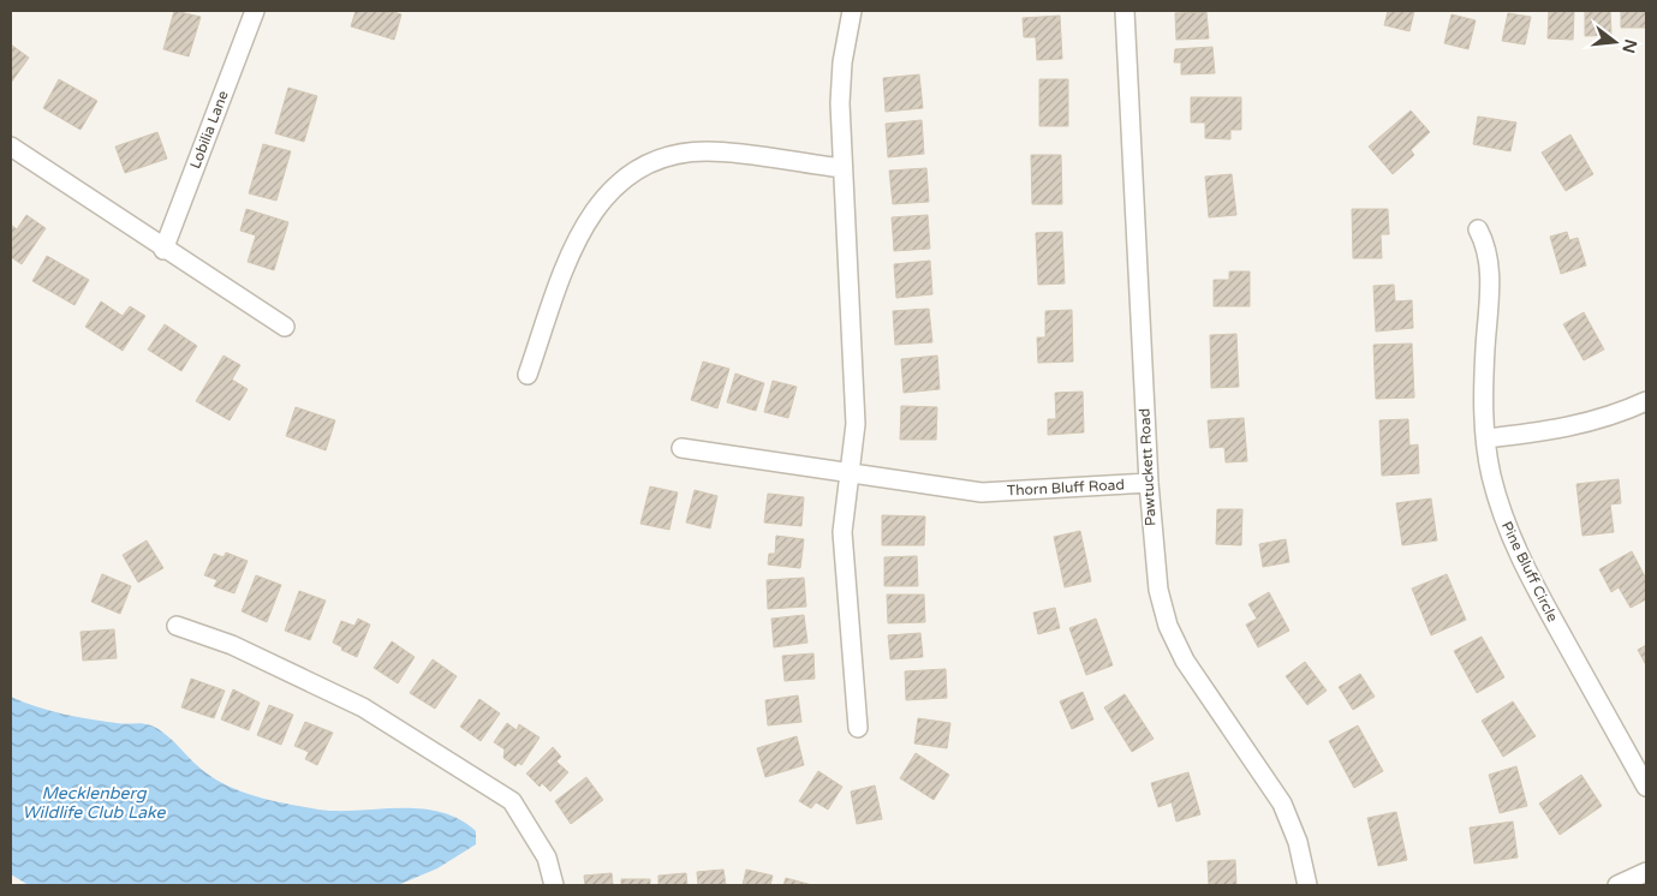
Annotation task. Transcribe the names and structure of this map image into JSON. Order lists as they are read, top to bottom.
{
  "streets": {
    "street": [
      "Lobilia Lane",
      "Pawtuckett Road",
      "Thorn Bluff Road",
      "Pine Bluff Circle"
    ]
  },
  "crossings": [
    ["Pawtuckett Road", "Thorn Bluff Road"]
  ],
  "water": ["Mecklenberg Wildlife Club Lake"],
  "north": "right"
}
